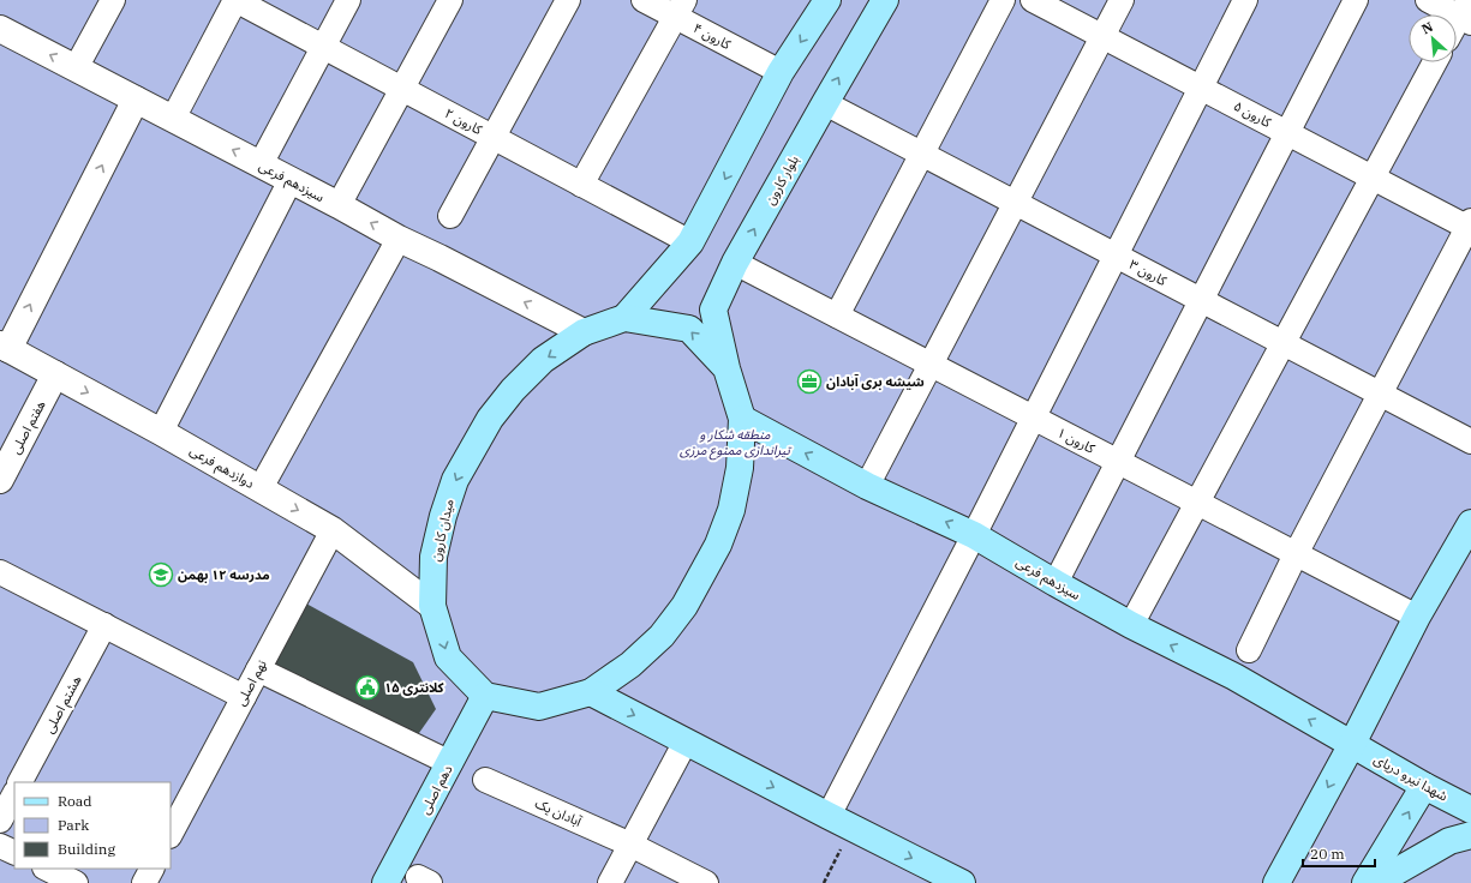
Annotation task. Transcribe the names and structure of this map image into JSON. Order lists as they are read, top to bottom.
{
  "streets": {
    "main road": [
      "بلوار کارون",
      "سیزدهم فرعی",
      "میدان کارون",
      "شهدا نیرو دریای",
      "دهم اصلی"
    ],
    "street": [
      "کارون ۴",
      "کارون ۵",
      "کارون ۲",
      "کارون ۳",
      "هفتم اصلی",
      "کارون ۱",
      "دوازدهم فرعی",
      "نهم اصلی",
      "هشتم اصلی",
      "آبادان یک"
    ]
  },
  "crossings": [
    ["بلوار کارون", "کارون ۳"],
    ["بلوار کارون", "کارون ۱"],
    ["بلوار کارون", "میدان کارون"],
    ["سیزدهم فرعی", "میدان کارون"],
    ["سیزدهم فرعی", "شهدا نیرو دریای"],
    ["هفتم اصلی", "دوازدهم فرعی"],
    ["دوازدهم فرعی", "میدان کارون"],
    ["دوازدهم فرعی", "نهم اصلی"],
    ["میدان کارون", "دهم اصلی"]
  ],
  "one_way": ["سیزدهم فرعی"],
  "parks": ["منطقه شکار و تیراندازی ممنوع مرزی"],
  "places": {
    "office": ["شیشه بری آبادان"],
    "school or university": ["مدرسه ۱۲ بهمن"],
    "public building": ["کلانتری ۱۵"]
  },
  "legend": ["Road", "Park", "Building"],
  "scale_bar": "20 m",
  "north": "top left"
}
